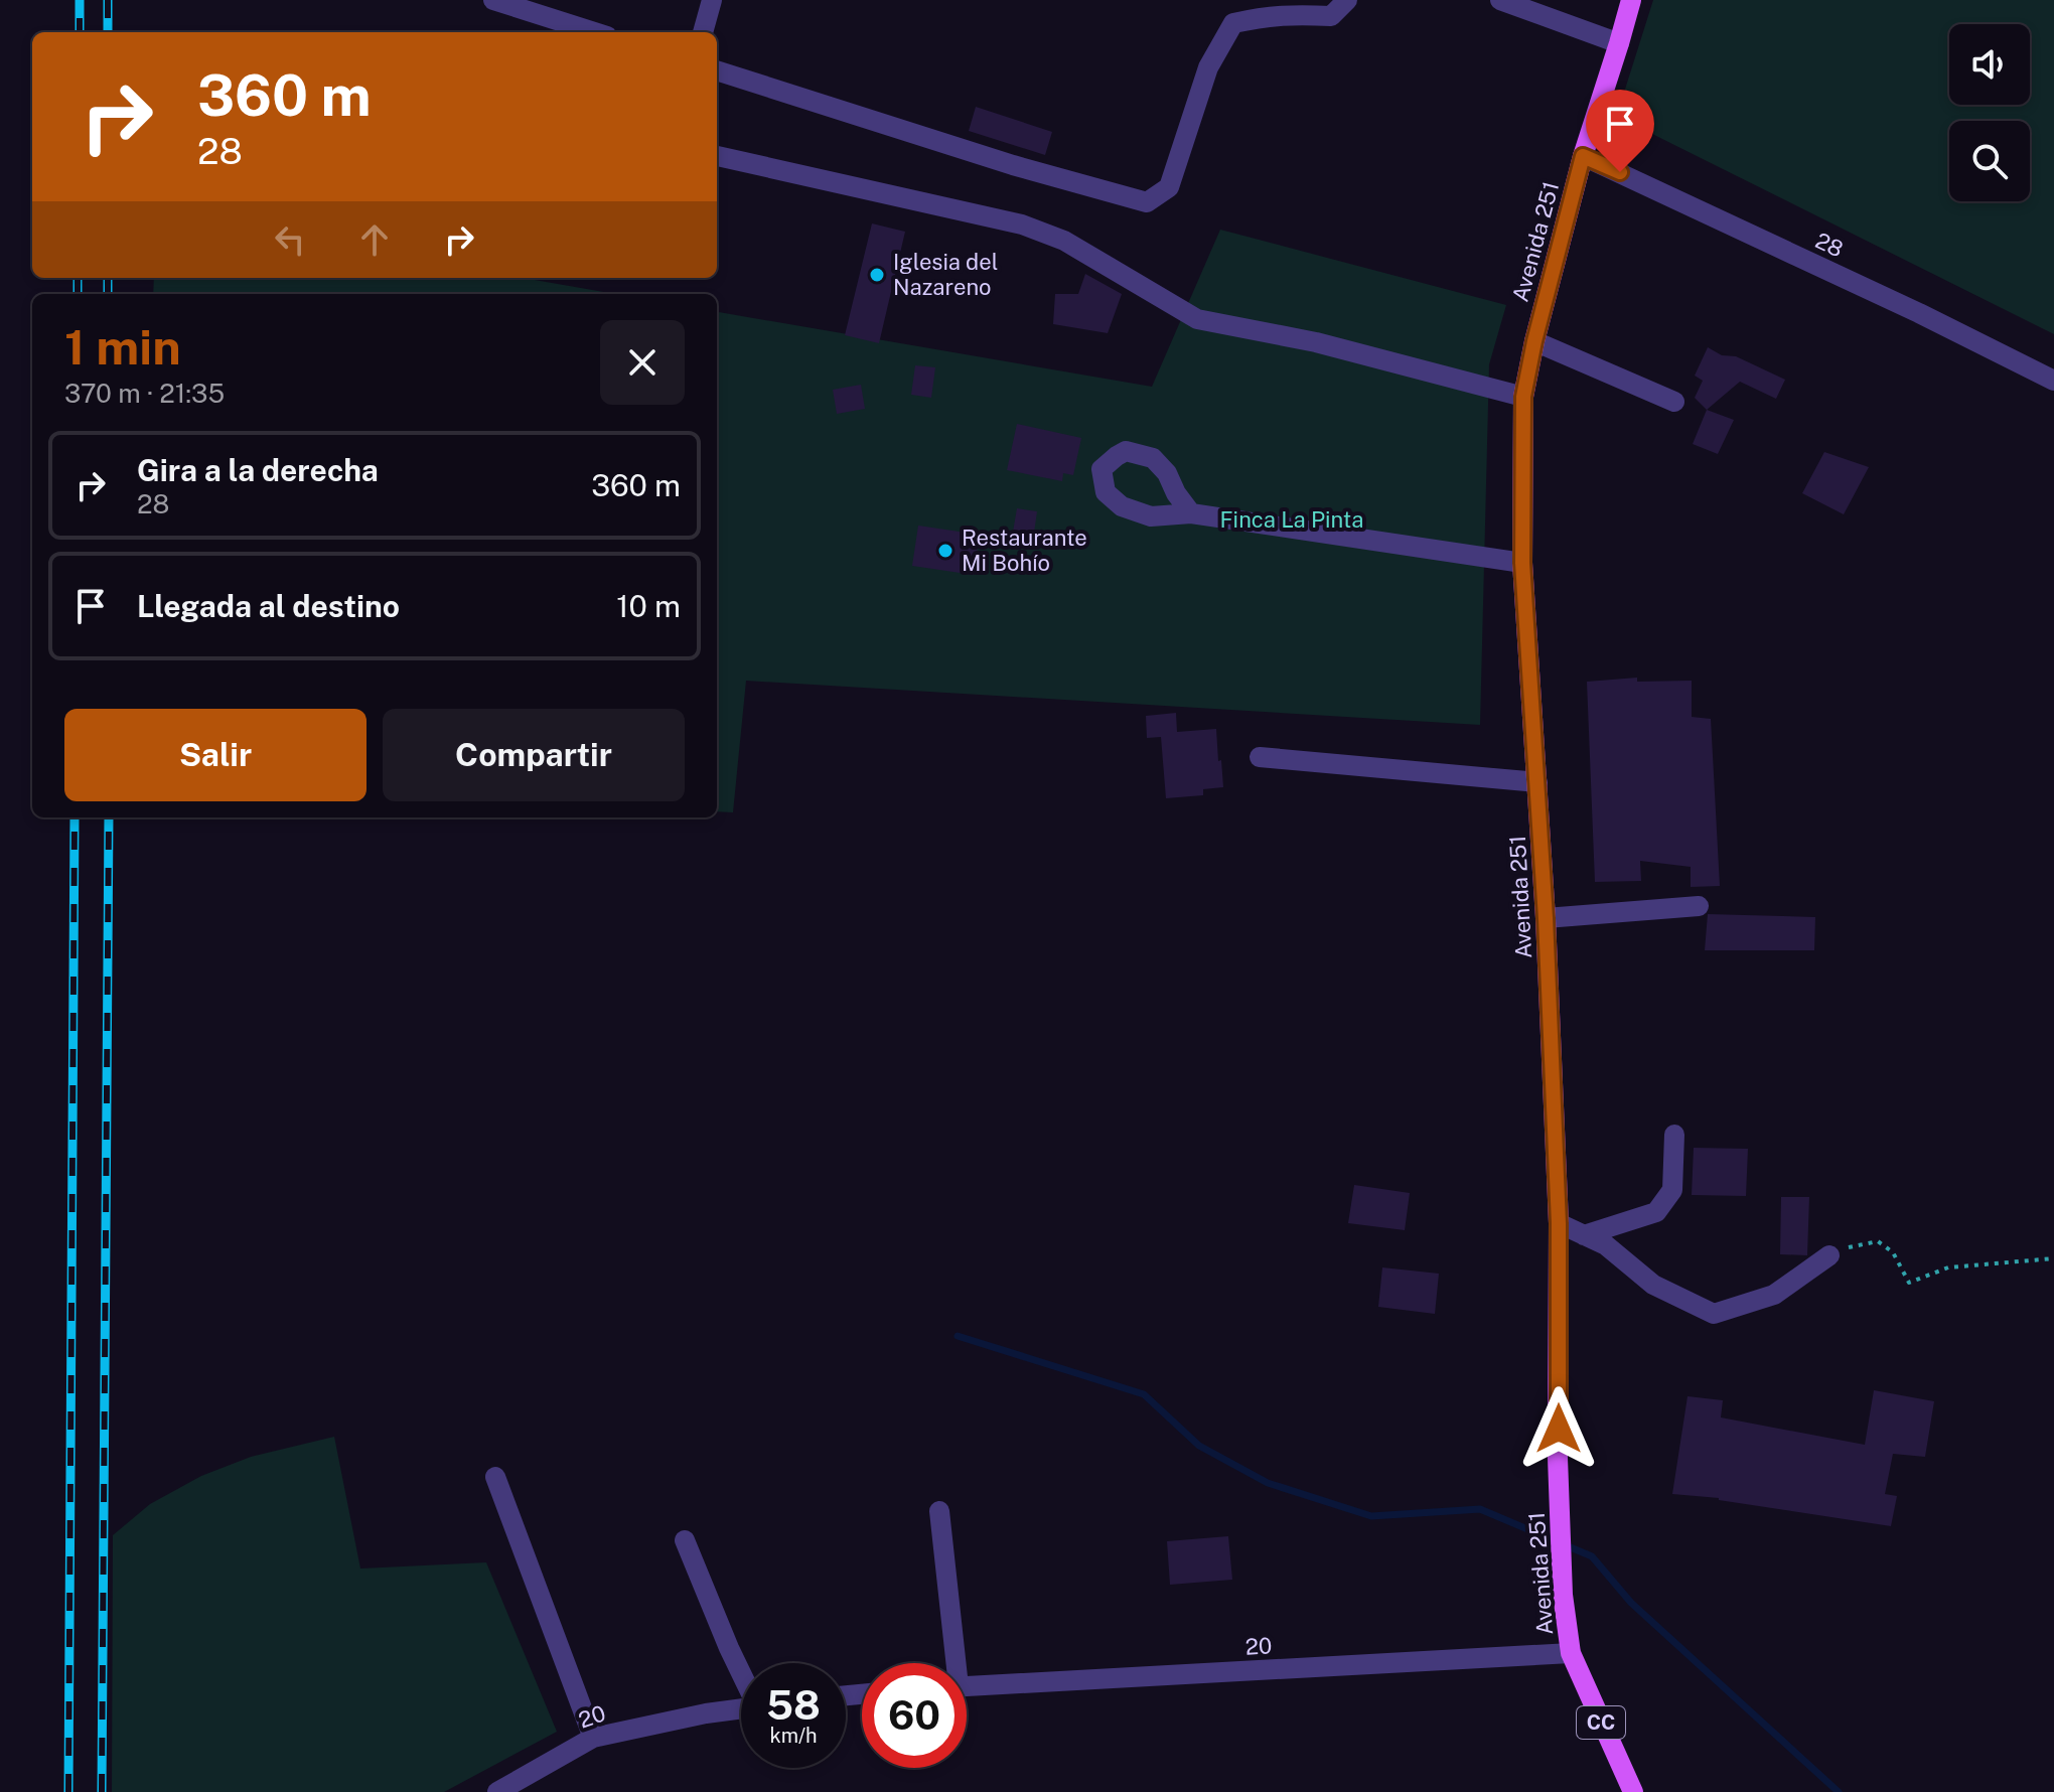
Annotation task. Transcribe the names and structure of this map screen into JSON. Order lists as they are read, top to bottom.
{
  "streets": {
    "main road": ["Avenida 251", "CC"],
    "street": ["28", "20"]
  },
  "crossings": [
    ["Avenida 251", "28"],
    ["Avenida 251", "20"]
  ],
  "parks": ["Finca La Pinta"],
  "places": ["Iglesia del Nazareno", "Restaurante Mi Bohío"],
  "page": {
    "turn": ["360 m", "28"],
    "heading": ["1 min", "370 m · 21:35"],
    "list": [
      {
        "name": "Gira a la derecha",
        "note": "28",
        "value": "360 m"
      },
      {
        "name": "Llegada al destino",
        "value": "10 m"
      }
    ],
    "buttons": ["Salir", "Compartir"],
    "speed": "58 km/h",
    "limit": "60"
  }
}
